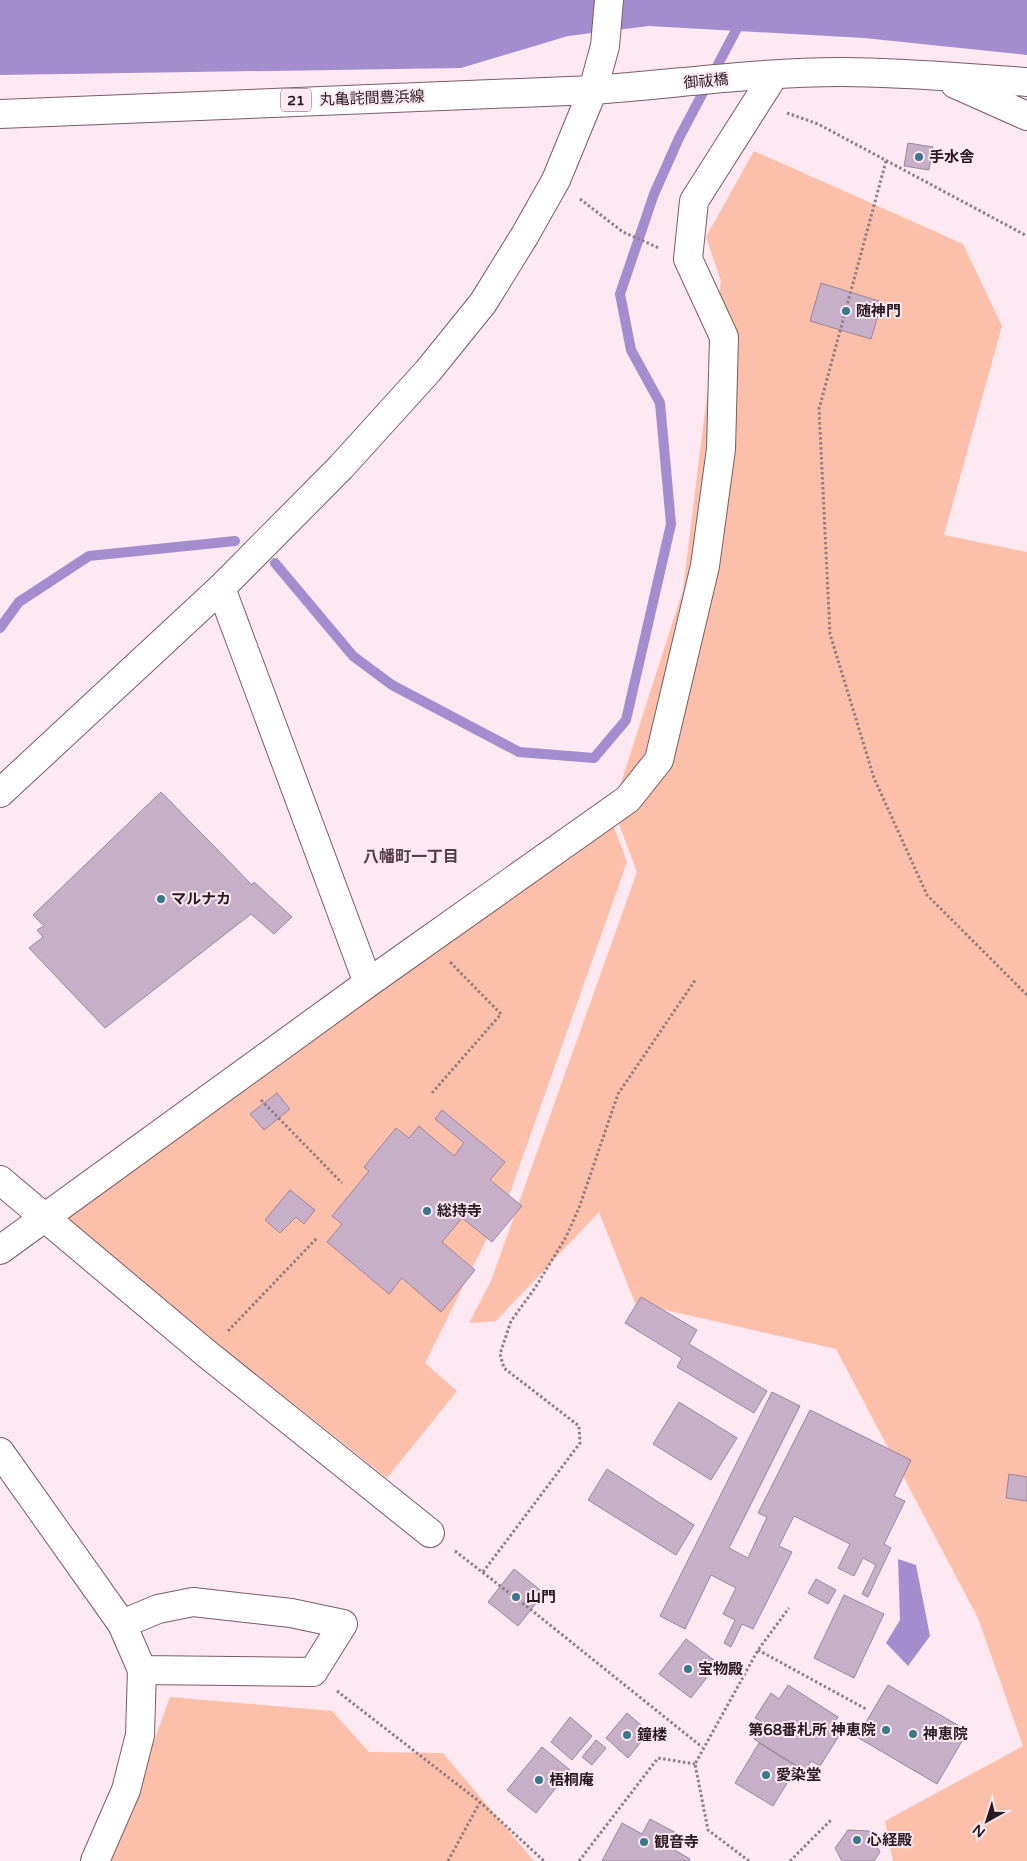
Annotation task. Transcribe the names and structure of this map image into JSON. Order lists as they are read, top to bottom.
{
  "streets": {
    "street": ["御祓橋", "丸亀詫間豊浜線", "21"]
  },
  "crossings": [
    ["御祓橋", "丸亀詫間豊浜線"]
  ],
  "districts": ["八幡町一丁目"],
  "places": [
    "手水舎",
    "随神門",
    "マルナカ",
    "総持寺",
    "山門",
    "宝物殿",
    "第68番札所 神恵院",
    "神恵院",
    "鐘楼",
    "愛染堂",
    "梧桐庵",
    "心経殿",
    "観音寺"
  ],
  "north": "bottom left"
}
